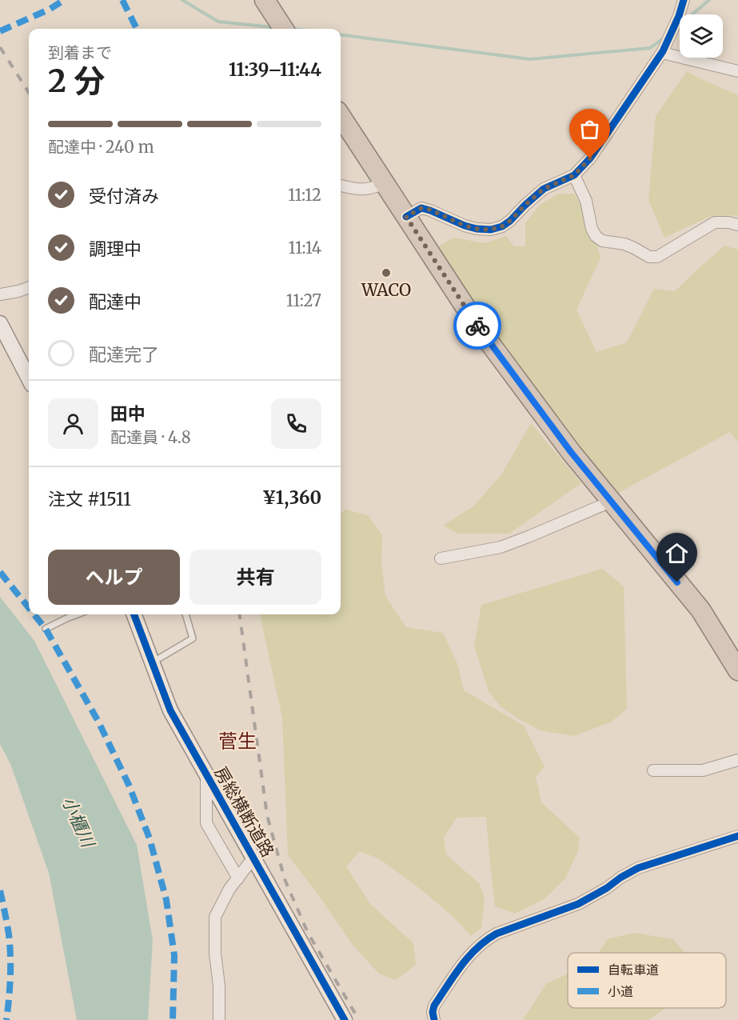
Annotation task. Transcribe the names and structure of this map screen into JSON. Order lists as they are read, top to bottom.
{
  "streets": {
    "street": ["房総横断道路"]
  },
  "districts": ["菅生"],
  "water": ["小櫃川"],
  "places": ["WACO"],
  "legend": ["自転車道", "小道"],
  "page": {
    "heading": ["2 分", "到着まで", "11:39–11:44"],
    "panel": [
      "田中",
      "配達員 · 4.8",
      "注文 #1511",
      "¥1,360"
    ],
    "bar": "配達中 · 240 m",
    "list": [
      ["受付済み", "11:12"],
      ["調理中", "11:14"],
      ["配達中", "11:27"],
      "配達完了"
    ],
    "buttons": ["ヘルプ", "共有"]
  }
}
